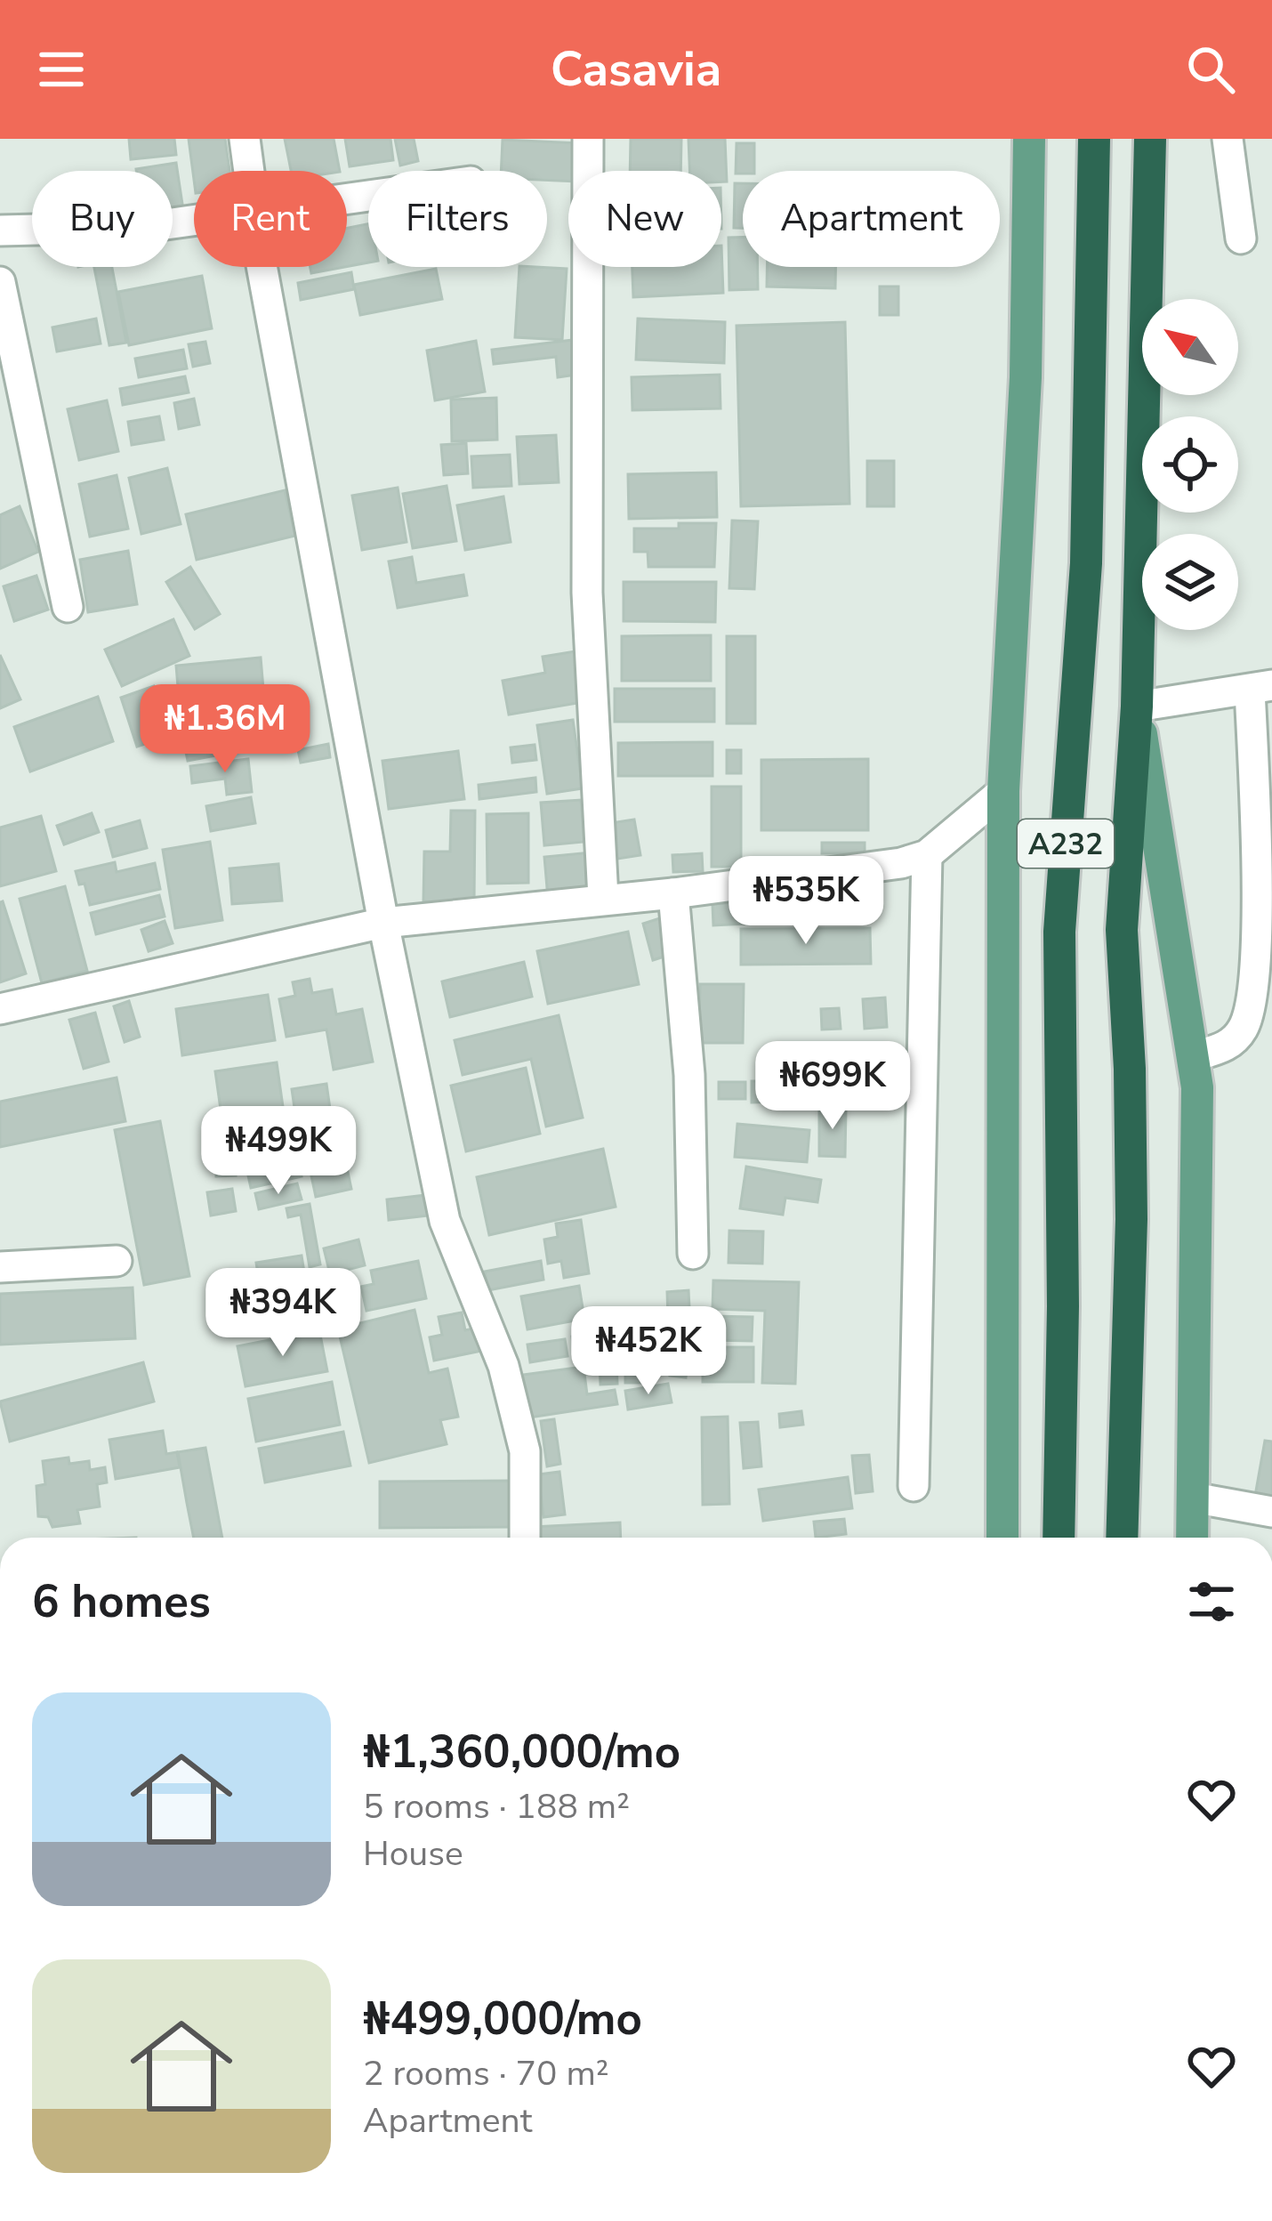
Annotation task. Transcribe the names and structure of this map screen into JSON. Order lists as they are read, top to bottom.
{
  "streets": {
    "highway": ["A232"]
  },
  "north": "top left",
  "page": {
    "header": "Casavia",
    "chip": [
      "Buy",
      "Rent",
      "Filters",
      "New",
      "Apartment"
    ],
    "price": [
      "₦1.36M",
      "₦535K",
      "₦699K",
      "₦499K",
      "₦394K",
      "₦452K"
    ],
    "heading": "6 homes",
    "list": [
      {
        "name": "₦1,360,000/mo",
        "note": "5 rooms · 188 m² · House"
      },
      {
        "name": "₦499,000/mo",
        "note": "2 rooms · 70 m² · Apartment"
      }
    ]
  }
}
